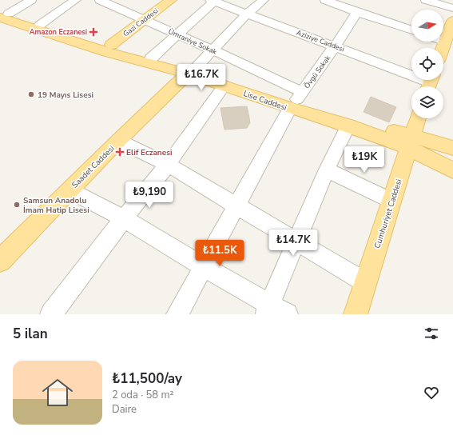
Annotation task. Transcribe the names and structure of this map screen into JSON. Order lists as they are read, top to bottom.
{
  "streets": {
    "main road": [
      "Gazi Caddesi",
      "Lise Caddesi",
      "Saadet Caddesi",
      "Cumhuriyet Caddesi"
    ],
    "street": ["Aziziye Caddesi", "Ümraniye Sokak", "Övgü Sokak"]
  },
  "crossings": [
    ["Gazi Caddesi", "Ümraniye Sokak"],
    ["Gazi Caddesi", "Lise Caddesi"],
    ["Aziziye Caddesi", "Övgü Sokak"],
    ["Aziziye Caddesi", "Saadet Caddesi"],
    ["Ümraniye Sokak", "Övgü Sokak"],
    ["Ümraniye Sokak", "Lise Caddesi"],
    ["Ümraniye Sokak", "Saadet Caddesi"],
    ["Övgü Sokak", "Lise Caddesi"],
    ["Lise Caddesi", "Saadet Caddesi"],
    ["Lise Caddesi", "Cumhuriyet Caddesi"]
  ],
  "places": {
    "health": ["Amazon Eczanesi", "Elif Eczanesi"],
    "other": ["19 Mayıs Lisesi", "Samsun Anadolu İmam Hatip Lisesi"]
  },
  "north": "right",
  "page": {
    "price": [
      "₺16.7K",
      "₺19K",
      "₺9,190",
      "₺14.7K",
      "₺11.5K"
    ],
    "heading": "5 ilan",
    "list": [
      {
        "name": "₺11,500/ay",
        "note": "2 oda · 58 m² · Daire"
      }
    ]
  }
}
